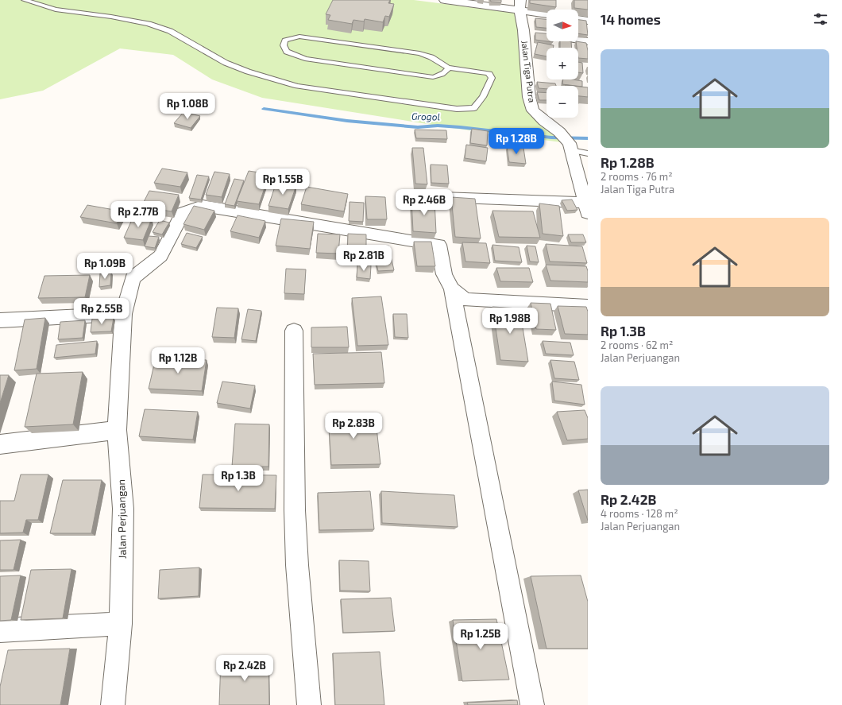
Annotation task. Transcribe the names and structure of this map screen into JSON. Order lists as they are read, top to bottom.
{
  "streets": {
    "street": ["Jalan Tiga Putra", "Jalan Perjuangan"]
  },
  "water": ["Grogol"],
  "north": "right",
  "page": {
    "heading": "14 homes",
    "map_buttons": ["+", "−"],
    "list": [
      {
        "name": "Rp 1.28B",
        "note": "2 rooms · 76 m² · Jalan Tiga Putra"
      },
      {
        "name": "Rp 1.3B",
        "note": "2 rooms · 62 m² · Jalan Perjuangan"
      },
      {
        "name": "Rp 2.42B",
        "note": "4 rooms · 128 m² · Jalan Perjuangan"
      }
    ],
    "price": [
      "Rp 1.08B",
      "Rp 1.28B",
      "Rp 1.55B",
      "Rp 2.46B",
      "Rp 2.77B",
      "Rp 2.81B",
      "Rp 1.09B",
      "Rp 2.55B",
      "Rp 1.98B",
      "Rp 1.12B",
      "Rp 2.83B",
      "Rp 1.3B",
      "Rp 1.25B",
      "Rp 2.42B"
    ]
  }
}
